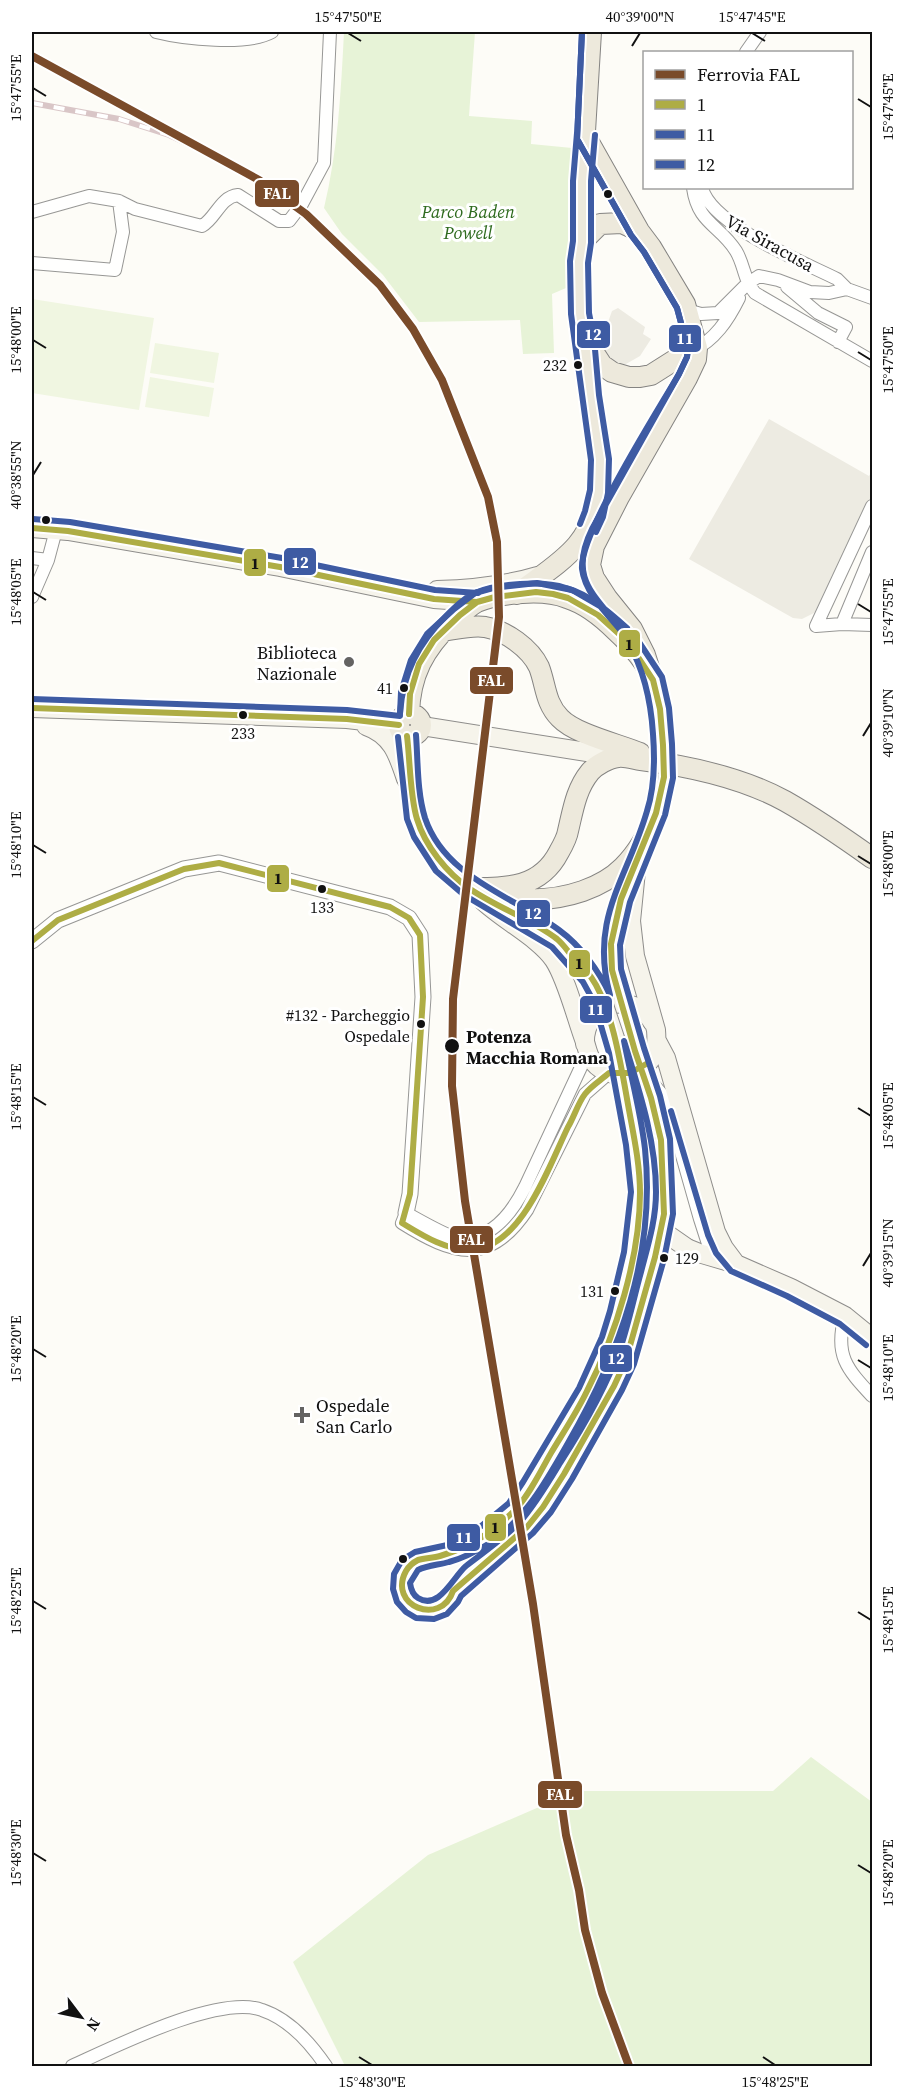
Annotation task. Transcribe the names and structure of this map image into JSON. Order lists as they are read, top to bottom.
{
  "streets": {
    "street": ["Via Siracusa"]
  },
  "parks": ["Parco Baden Powell"],
  "places": {
    "other": [
      "232",
      "Biblioteca Nazionale",
      "41",
      "233",
      "133",
      "#132 - Parcheggio Ospedale",
      "Potenza Macchia Romana",
      "129",
      "131"
    ],
    "health": ["Ospedale San Carlo"]
  },
  "lines": [
    "transit line 11",
    "transit line 12",
    "rail line FAL",
    "transit line 1"
  ],
  "legend": [
    "Ferrovia FAL",
    "1",
    "11",
    "12"
  ],
  "north": "bottom right",
  "coordinates": [
    "15°47'50\"E",
    "40°39'00\"N",
    "15°47'45\"E",
    "15°47'55\"E",
    "15°48'00\"E",
    "40°38'55\"N",
    "15°48'05\"E",
    "40°39'10\"N",
    "15°48'10\"E",
    "15°48'15\"E",
    "40°39'15\"N",
    "15°48'20\"E",
    "15°48'25\"E",
    "15°48'30\"E"
  ]
}
